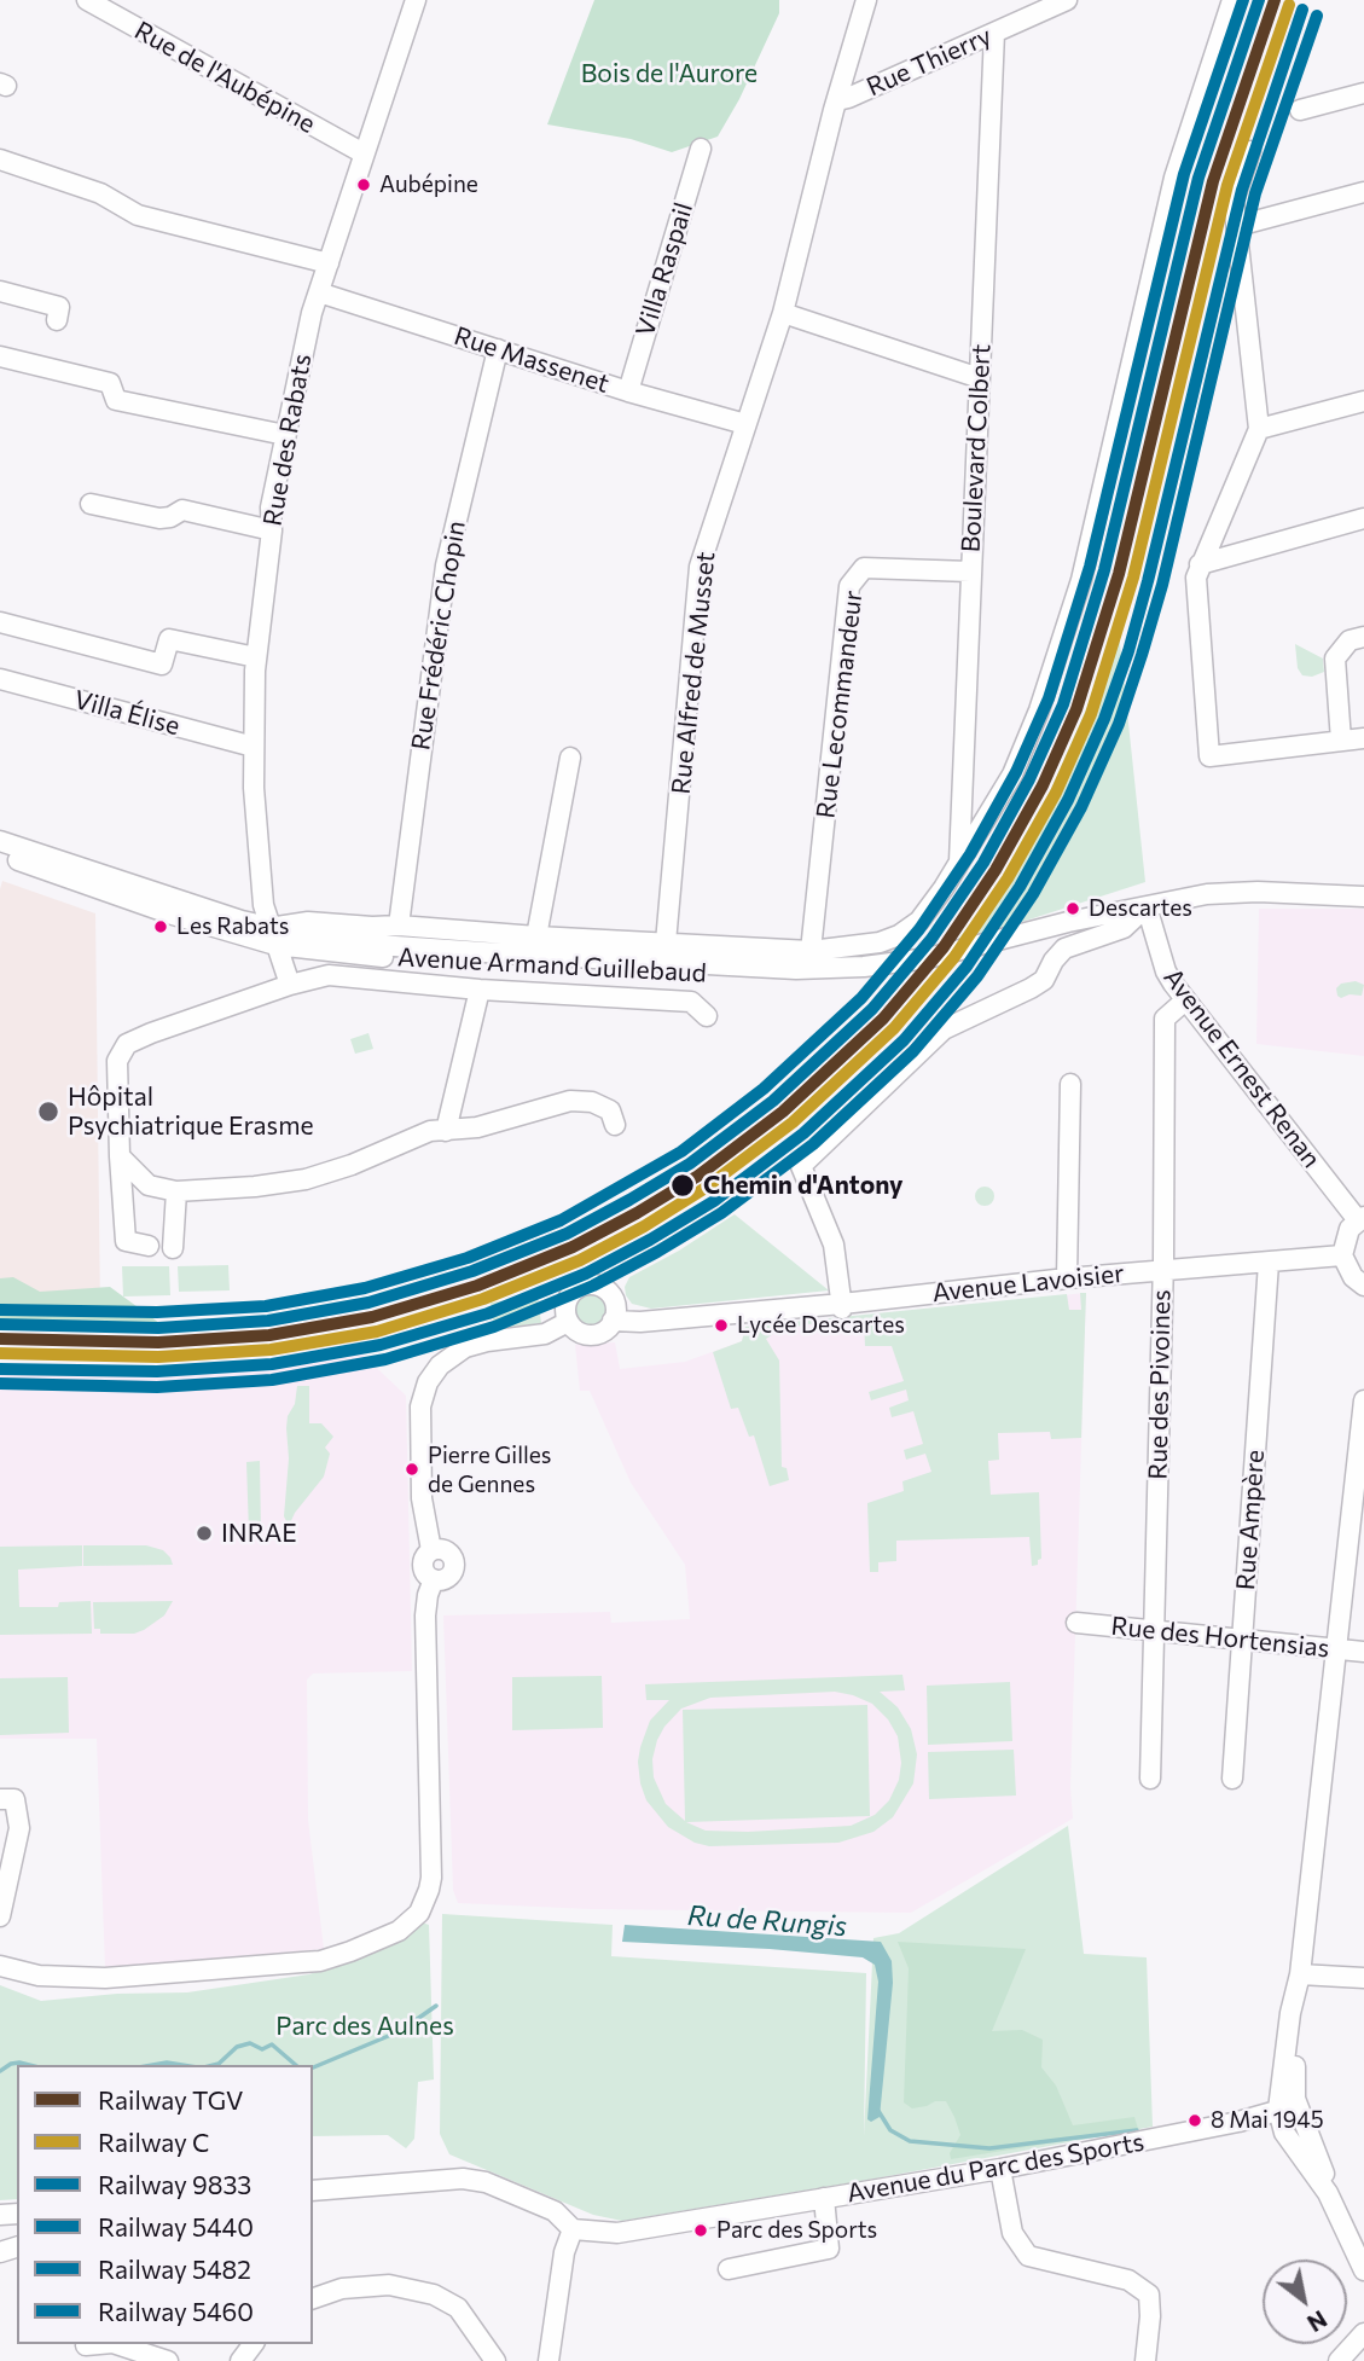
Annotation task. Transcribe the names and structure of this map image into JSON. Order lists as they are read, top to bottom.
{
  "streets": {
    "street": [
      "Rue Thierry",
      "Rue de l'Aubépine",
      "Villa Raspail",
      "Rue Massenet",
      "Rue des Rabats",
      "Boulevard Colbert",
      "Rue Frédéric Chopin",
      "Rue Alfred de Musset",
      "Rue Lecommandeur",
      "Villa Élise",
      "Avenue Armand Guillebaud",
      "Avenue Ernest Renan",
      "Avenue Lavoisier",
      "Rue des Pivoines",
      "Rue Ampère",
      "Rue des Hortensias",
      "Avenue du Parc des Sports"
    ]
  },
  "crossings": [
    ["Rue Thierry", "Boulevard Colbert"],
    ["Rue Thierry", "Rue Alfred de Musset"],
    ["Rue de l'Aubépine", "Rue des Rabats"],
    ["Villa Raspail", "Rue Massenet"],
    ["Rue Massenet", "Rue des Rabats"],
    ["Rue Massenet", "Rue Frédéric Chopin"],
    ["Rue Massenet", "Rue Alfred de Musset"],
    ["Rue des Rabats", "Villa Élise"],
    ["Rue des Rabats", "Avenue Armand Guillebaud"],
    ["Boulevard Colbert", "Rue Lecommandeur"],
    ["Avenue Armand Guillebaud", "Avenue Ernest Renan"],
    ["Avenue Ernest Renan", "Rue des Pivoines"],
    ["Avenue Lavoisier", "Rue des Pivoines"],
    ["Avenue Lavoisier", "Rue Ampère"],
    ["Rue des Pivoines", "Rue des Hortensias"],
    ["Rue Ampère", "Rue des Hortensias"]
  ],
  "water": ["Ru de Rungis"],
  "parks": ["Bois de l'Aurore", "Parc des Aulnes"],
  "places": [
    "Aubépine",
    "Descartes",
    "Les Rabats",
    "Hôpital Psychiatrique Erasme",
    "Chemin d'Antony",
    "Lycée Descartes",
    "Pierre Gilles de Gennes",
    "INRAE",
    "8 Mai 1945",
    "Parc des Sports"
  ],
  "lines": [
    "rail line TGV",
    "rail line 9833",
    "rail line 5482",
    "rail line C",
    "rail line 5440",
    "rail line 5460"
  ],
  "legend": [
    "Railway TGV",
    "Railway C",
    "Railway 9833",
    "Railway 5440",
    "Railway 5482",
    "Railway 5460"
  ],
  "north": "bottom right"
}
